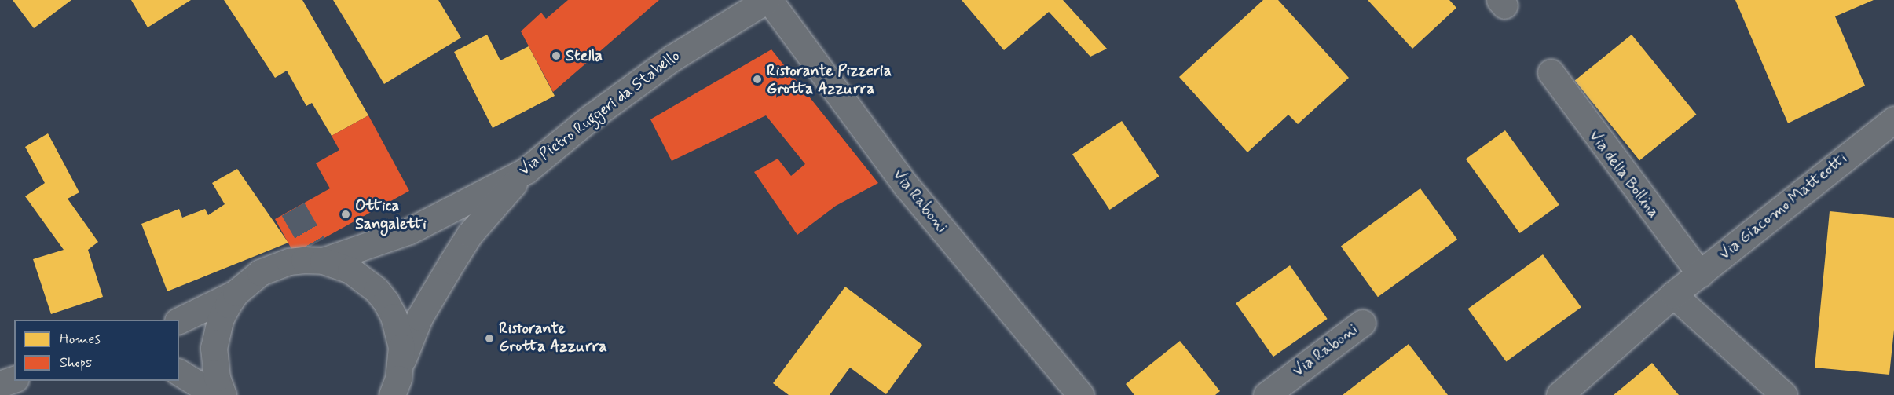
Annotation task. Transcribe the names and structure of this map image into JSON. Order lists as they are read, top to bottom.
{
  "streets": {
    "street": [
      "Via Pietro Ruggeri da Stabello",
      "Via della Bollina",
      "Via Raboni",
      "Via Giacomo Matteotti"
    ]
  },
  "crossings": [
    ["Via Pietro Ruggeri da Stabello", "Via Raboni"],
    ["Via della Bollina", "Via Giacomo Matteotti"]
  ],
  "places": [
    "Stella",
    "Ristorante Pizzeria Grotta Azzurra",
    "Ottica Sangaletti",
    "Ristorante Grotta Azzurra"
  ],
  "legend": ["Homes", "Shops"]
}
